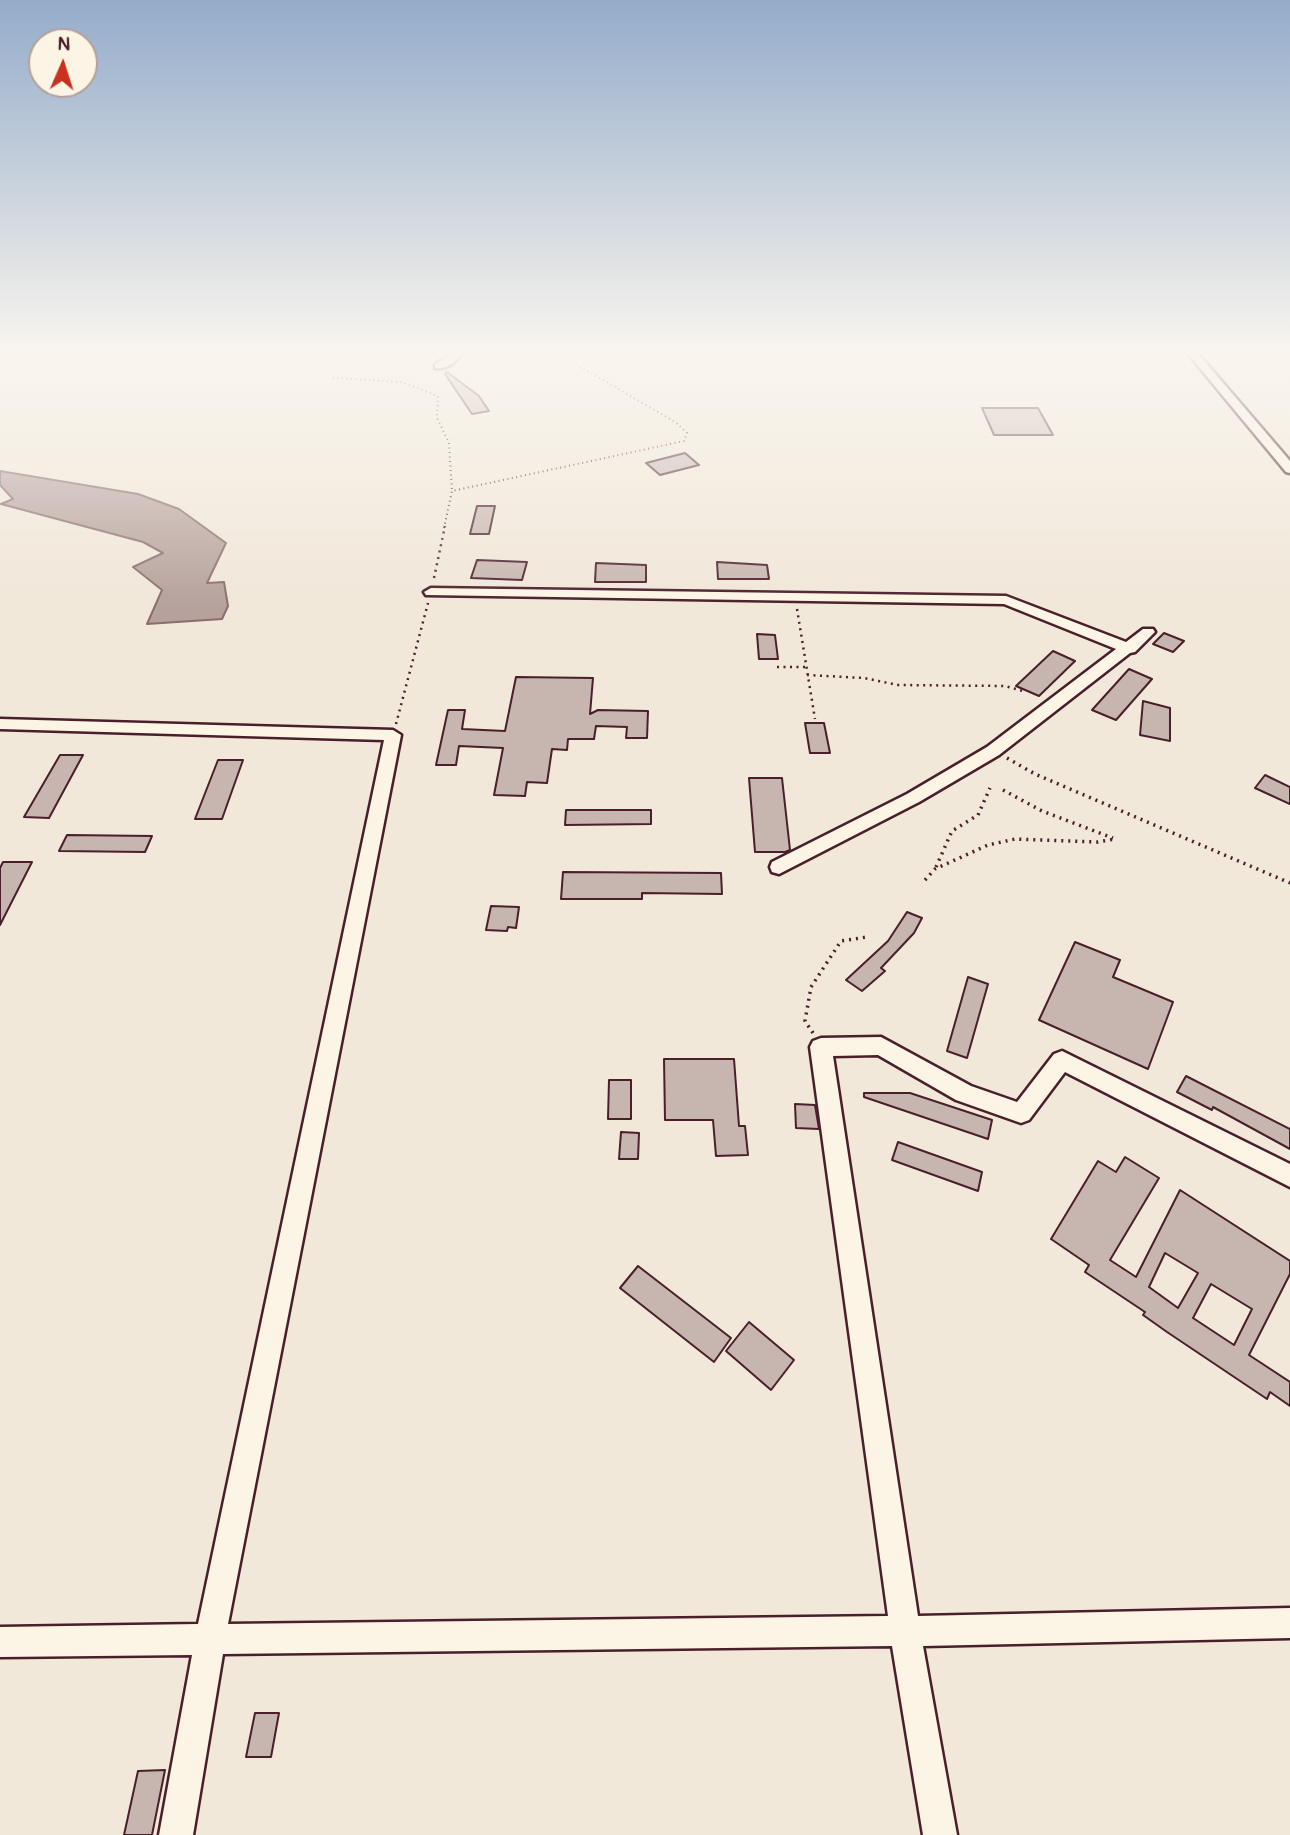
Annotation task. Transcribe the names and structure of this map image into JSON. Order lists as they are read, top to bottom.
{
  "north": "top"
}
